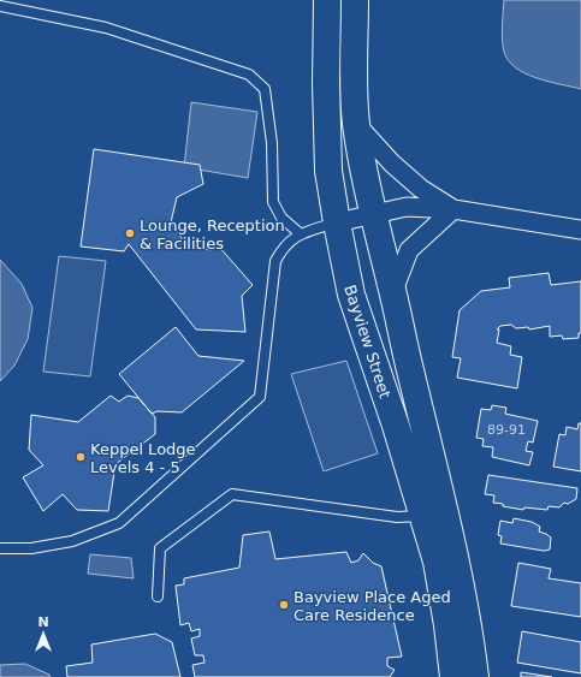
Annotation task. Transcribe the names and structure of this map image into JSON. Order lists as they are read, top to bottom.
{
  "streets": {
    "main road": ["Bayview Street"]
  },
  "places": ["Lounge, Reception & Facilities", "Keppel Lodge Levels 4 - 5", "Bayview Place Aged Care Residence"],
  "house_numbers": ["89-91"],
  "north": "top"
}
